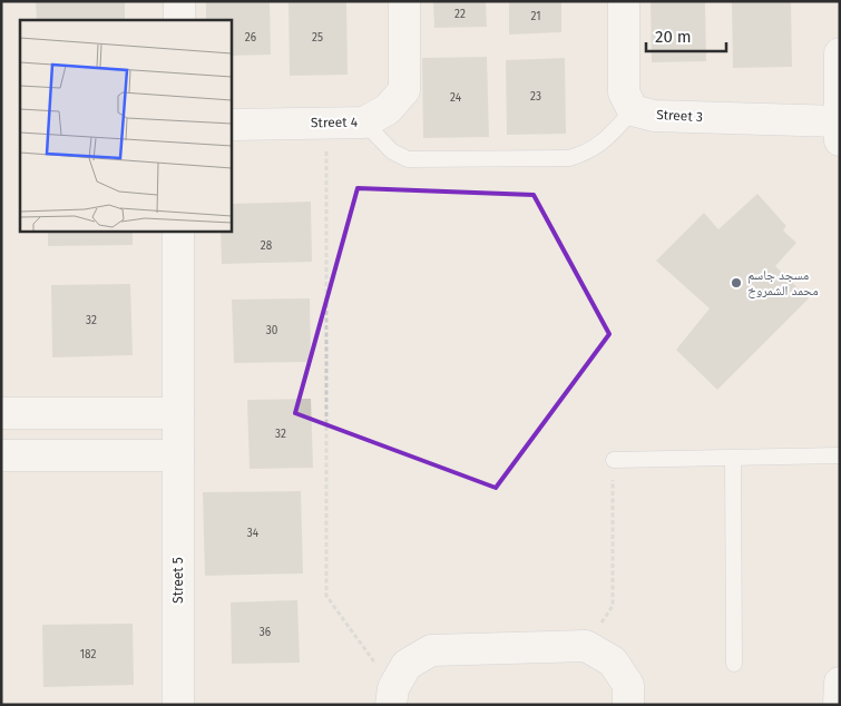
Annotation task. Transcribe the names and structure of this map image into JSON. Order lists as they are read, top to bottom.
{
  "streets": {
    "street": ["Street 3", "Street 4", "Street 5"]
  },
  "places": ["مسجد جاسم محمد الشمروخ"],
  "house_numbers": [
    "22",
    "21",
    "26",
    "25",
    "23",
    "24",
    "28",
    "32",
    "30",
    "32",
    "34",
    "36",
    "182"
  ],
  "scale_bar": "20 m"
}
